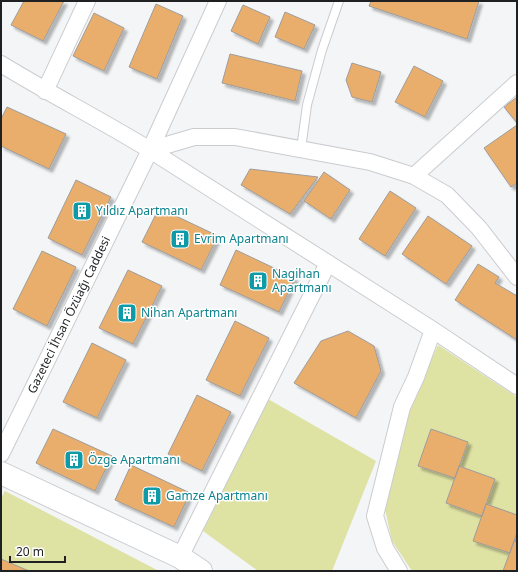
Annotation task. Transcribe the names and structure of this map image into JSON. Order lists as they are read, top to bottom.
{
  "streets": {
    "street": ["Gazeteci İhsan Özüağı Caddesi"]
  },
  "places": {
    "building": [
      "Yıldız Apartmanı",
      "Evrim Apartmanı",
      "Nagihan Apartmanı",
      "Nihan Apartmanı",
      "Özge Apartmanı",
      "Gamze Apartmanı"
    ]
  },
  "scale_bar": "20 m"
}
